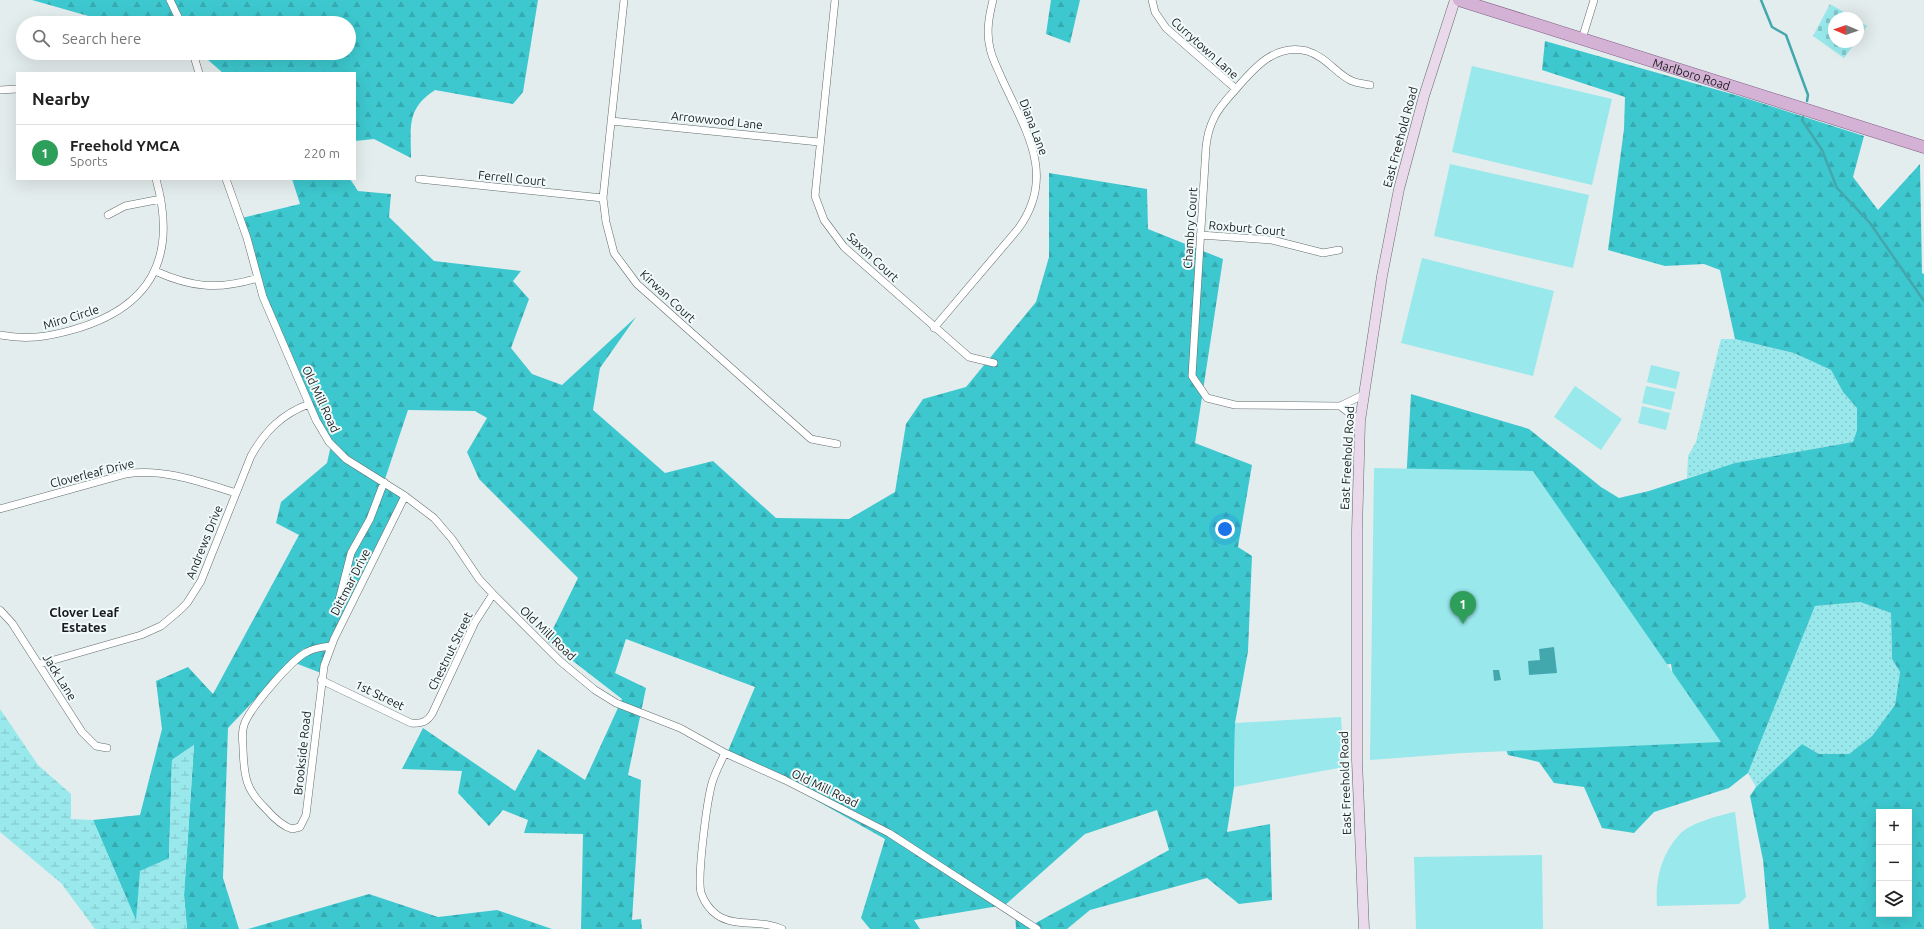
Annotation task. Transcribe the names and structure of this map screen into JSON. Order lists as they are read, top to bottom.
{
  "streets": {
    "main road": ["Marlboro Road", "East Freehold Road"],
    "street": [
      "Currytown Lane",
      "Arrowwood Lane",
      "Diana Lane",
      "Ferrell Court",
      "Chambry Court",
      "Roxburt Court",
      "Saxon Court",
      "Kirwan Court",
      "Miro Circle",
      "Old Mill Road",
      "Cloverleaf Drive",
      "Andrews Drive",
      "Dittmar Drive",
      "Chestnut Street",
      "Jack Lane",
      "1st Street",
      "Brookside Road"
    ]
  },
  "crossings": [
    ["Currytown Lane", "Chambry Court"],
    ["Arrowwood Lane", "Saxon Court"],
    ["Arrowwood Lane", "Kirwan Court"],
    ["Diana Lane", "Saxon Court"],
    ["East Freehold Road", "Chambry Court"],
    ["Ferrell Court", "Kirwan Court"],
    ["Chambry Court", "Roxburt Court"],
    ["Old Mill Road", "Andrews Drive"],
    ["Old Mill Road", "Dittmar Drive"],
    ["Old Mill Road", "Chestnut Street"],
    ["Cloverleaf Drive", "Andrews Drive"],
    ["Andrews Drive", "Jack Lane"],
    ["Dittmar Drive", "1st Street"],
    ["Dittmar Drive", "Brookside Road"],
    ["Chestnut Street", "1st Street"],
    ["1st Street", "Brookside Road"]
  ],
  "districts": ["Clover Leaf Estates"],
  "north": "left",
  "page": {
    "search": "Search here",
    "heading": "Nearby",
    "list": [
      {
        "mark": "1",
        "name": "Freehold YMCA",
        "note": "Sports",
        "value": "220 m"
      }
    ],
    "pins": "1",
    "map_buttons": ["+", "−"]
  }
}
